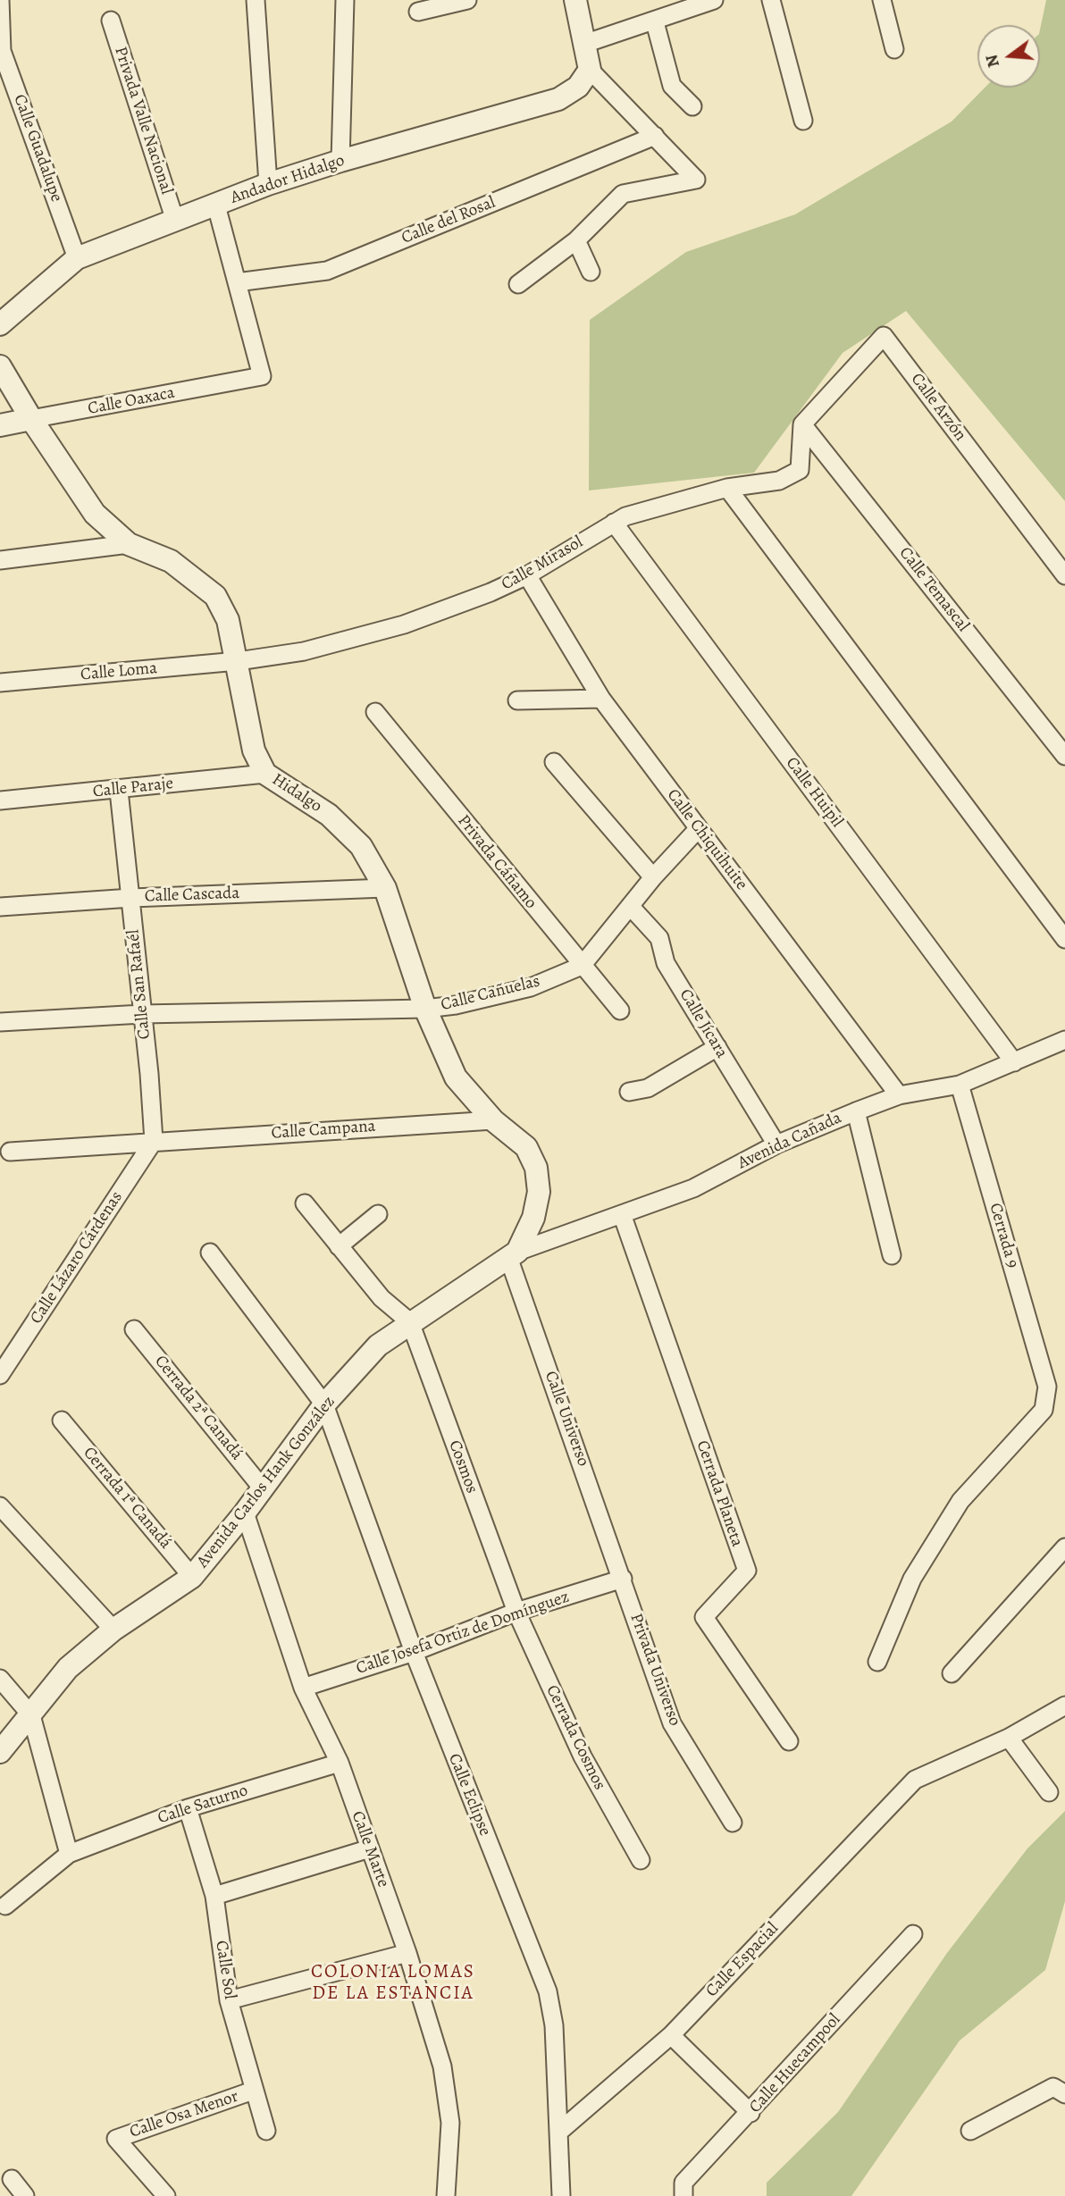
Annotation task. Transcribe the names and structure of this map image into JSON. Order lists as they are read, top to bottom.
{
  "streets": {
    "street": [
      "Privada Valle Nacional",
      "Calle Guadalupe",
      "Andador Hidalgo",
      "Calle del Rosal",
      "Calle Oaxaca",
      "Calle Arzón",
      "Calle Mirasol",
      "Calle Temascal",
      "Calle Loma",
      "Calle Paraje",
      "Calle Huipil",
      "Hidalgo",
      "Calle Chiquihuite",
      "Privada Cáñamo",
      "Calle Cascada",
      "Calle San Rafaél",
      "Calle Cañuelas",
      "Calle Jícara",
      "Calle Campana",
      "Avenida Cañada",
      "Cerrada 9",
      "Calle Lázaro Cárdenas",
      "Cerrada 2ª Canadá",
      "Calle Universo",
      "Cosmos",
      "Avenida Carlos Hank González",
      "Cerrada Planeta",
      "Cerrada 1ª Canadá",
      "Calle Josefa Ortiz de Domínguez",
      "Privada Universo",
      "Cerrada Cosmos",
      "Calle Eclipse",
      "Calle Saturno",
      "Calle Marte",
      "Calle Espacial",
      "Calle Sol",
      "Calle Huecampool",
      "Calle Osa Menor"
    ]
  },
  "crossings": [
    ["Privada Valle Nacional", "Andador Hidalgo"],
    ["Calle Guadalupe", "Andador Hidalgo"],
    ["Calle del Rosal", "Calle Oaxaca"],
    ["Calle Oaxaca", "Hidalgo"],
    ["Calle Arzón", "Calle Mirasol"],
    ["Calle Arzón", "Calle Temascal"],
    ["Calle Mirasol", "Calle Temascal"],
    ["Calle Mirasol", "Calle Loma"],
    ["Calle Mirasol", "Calle Huipil"],
    ["Calle Mirasol", "Hidalgo"],
    ["Calle Mirasol", "Calle Chiquihuite"],
    ["Calle Loma", "Hidalgo"],
    ["Calle Paraje", "Hidalgo"],
    ["Calle Paraje", "Calle San Rafaél"],
    ["Calle Huipil", "Avenida Cañada"],
    ["Hidalgo", "Calle Cascada"],
    ["Hidalgo", "Calle Cañuelas"],
    ["Hidalgo", "Calle Campana"],
    ["Hidalgo", "Avenida Cañada"],
    ["Hidalgo", "Calle Universo"],
    ["Hidalgo", "Avenida Carlos Hank González"],
    ["Calle Chiquihuite", "Calle Cañuelas"],
    ["Calle Chiquihuite", "Avenida Cañada"],
    ["Privada Cáñamo", "Calle Cañuelas"],
    ["Calle Cascada", "Calle San Rafaél"],
    ["Calle San Rafaél", "Calle Cañuelas"],
    ["Calle San Rafaél", "Calle Campana"],
    ["Calle San Rafaél", "Calle Lázaro Cárdenas"],
    ["Calle Cañuelas", "Calle Jícara"],
    ["Calle Jícara", "Avenida Cañada"],
    ["Calle Campana", "Calle Lázaro Cárdenas"],
    ["Avenida Cañada", "Cerrada 9"],
    ["Avenida Cañada", "Calle Universo"],
    ["Avenida Cañada", "Avenida Carlos Hank González"],
    ["Avenida Cañada", "Cerrada Planeta"],
    ["Cerrada 2ª Canadá", "Avenida Carlos Hank González"],
    ["Calle Universo", "Avenida Carlos Hank González"],
    ["Calle Universo", "Calle Josefa Ortiz de Domínguez"],
    ["Calle Universo", "Privada Universo"],
    ["Cosmos", "Avenida Carlos Hank González"],
    ["Cosmos", "Calle Josefa Ortiz de Domínguez"],
    ["Cosmos", "Cerrada Cosmos"],
    ["Avenida Carlos Hank González", "Cerrada 1ª Canadá"],
    ["Avenida Carlos Hank González", "Calle Eclipse"],
    ["Avenida Carlos Hank González", "Calle Marte"],
    ["Calle Josefa Ortiz de Domínguez", "Privada Universo"],
    ["Calle Josefa Ortiz de Domínguez", "Cerrada Cosmos"],
    ["Calle Josefa Ortiz de Domínguez", "Calle Eclipse"],
    ["Calle Josefa Ortiz de Domínguez", "Calle Marte"],
    ["Calle Eclipse", "Calle Espacial"],
    ["Calle Saturno", "Calle Marte"],
    ["Calle Saturno", "Calle Sol"],
    ["Calle Sol", "Calle Osa Menor"]
  ],
  "districts": ["COLONIA LOMAS DE LA ESTANCIA"],
  "north": "left"
}
